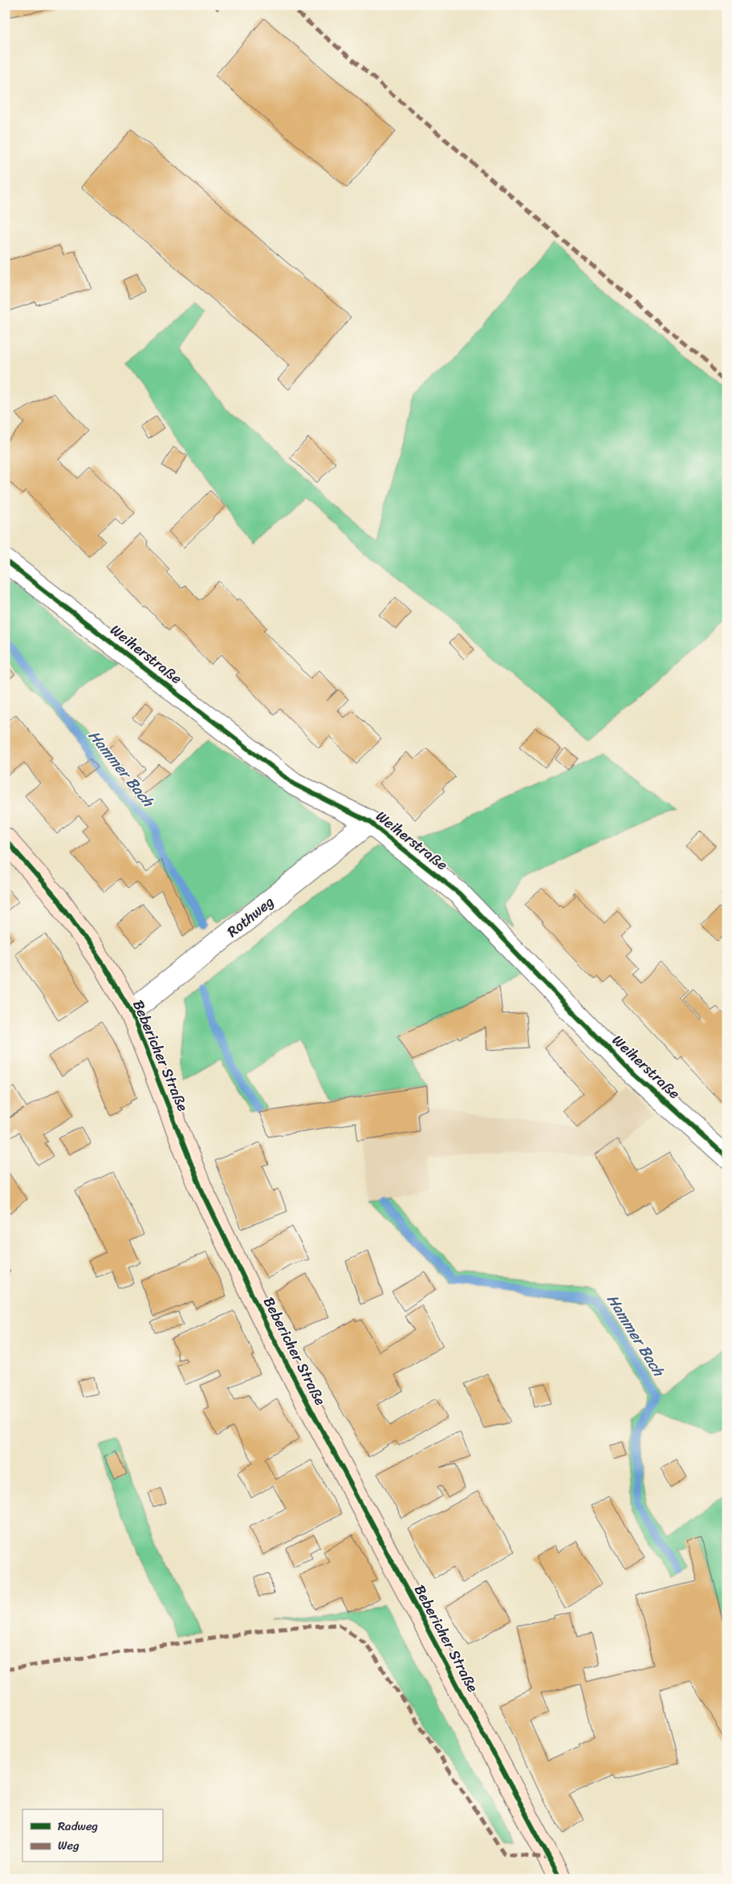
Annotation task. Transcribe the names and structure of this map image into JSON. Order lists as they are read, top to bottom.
{
  "streets": {
    "street": ["Weiherstraße", "Rothweg", "Bebericher Straße"]
  },
  "crossings": [
    ["Weiherstraße", "Rothweg"],
    ["Rothweg", "Bebericher Straße"]
  ],
  "water": ["Hammer Bach"],
  "legend": ["Radweg", "Weg"]
}
